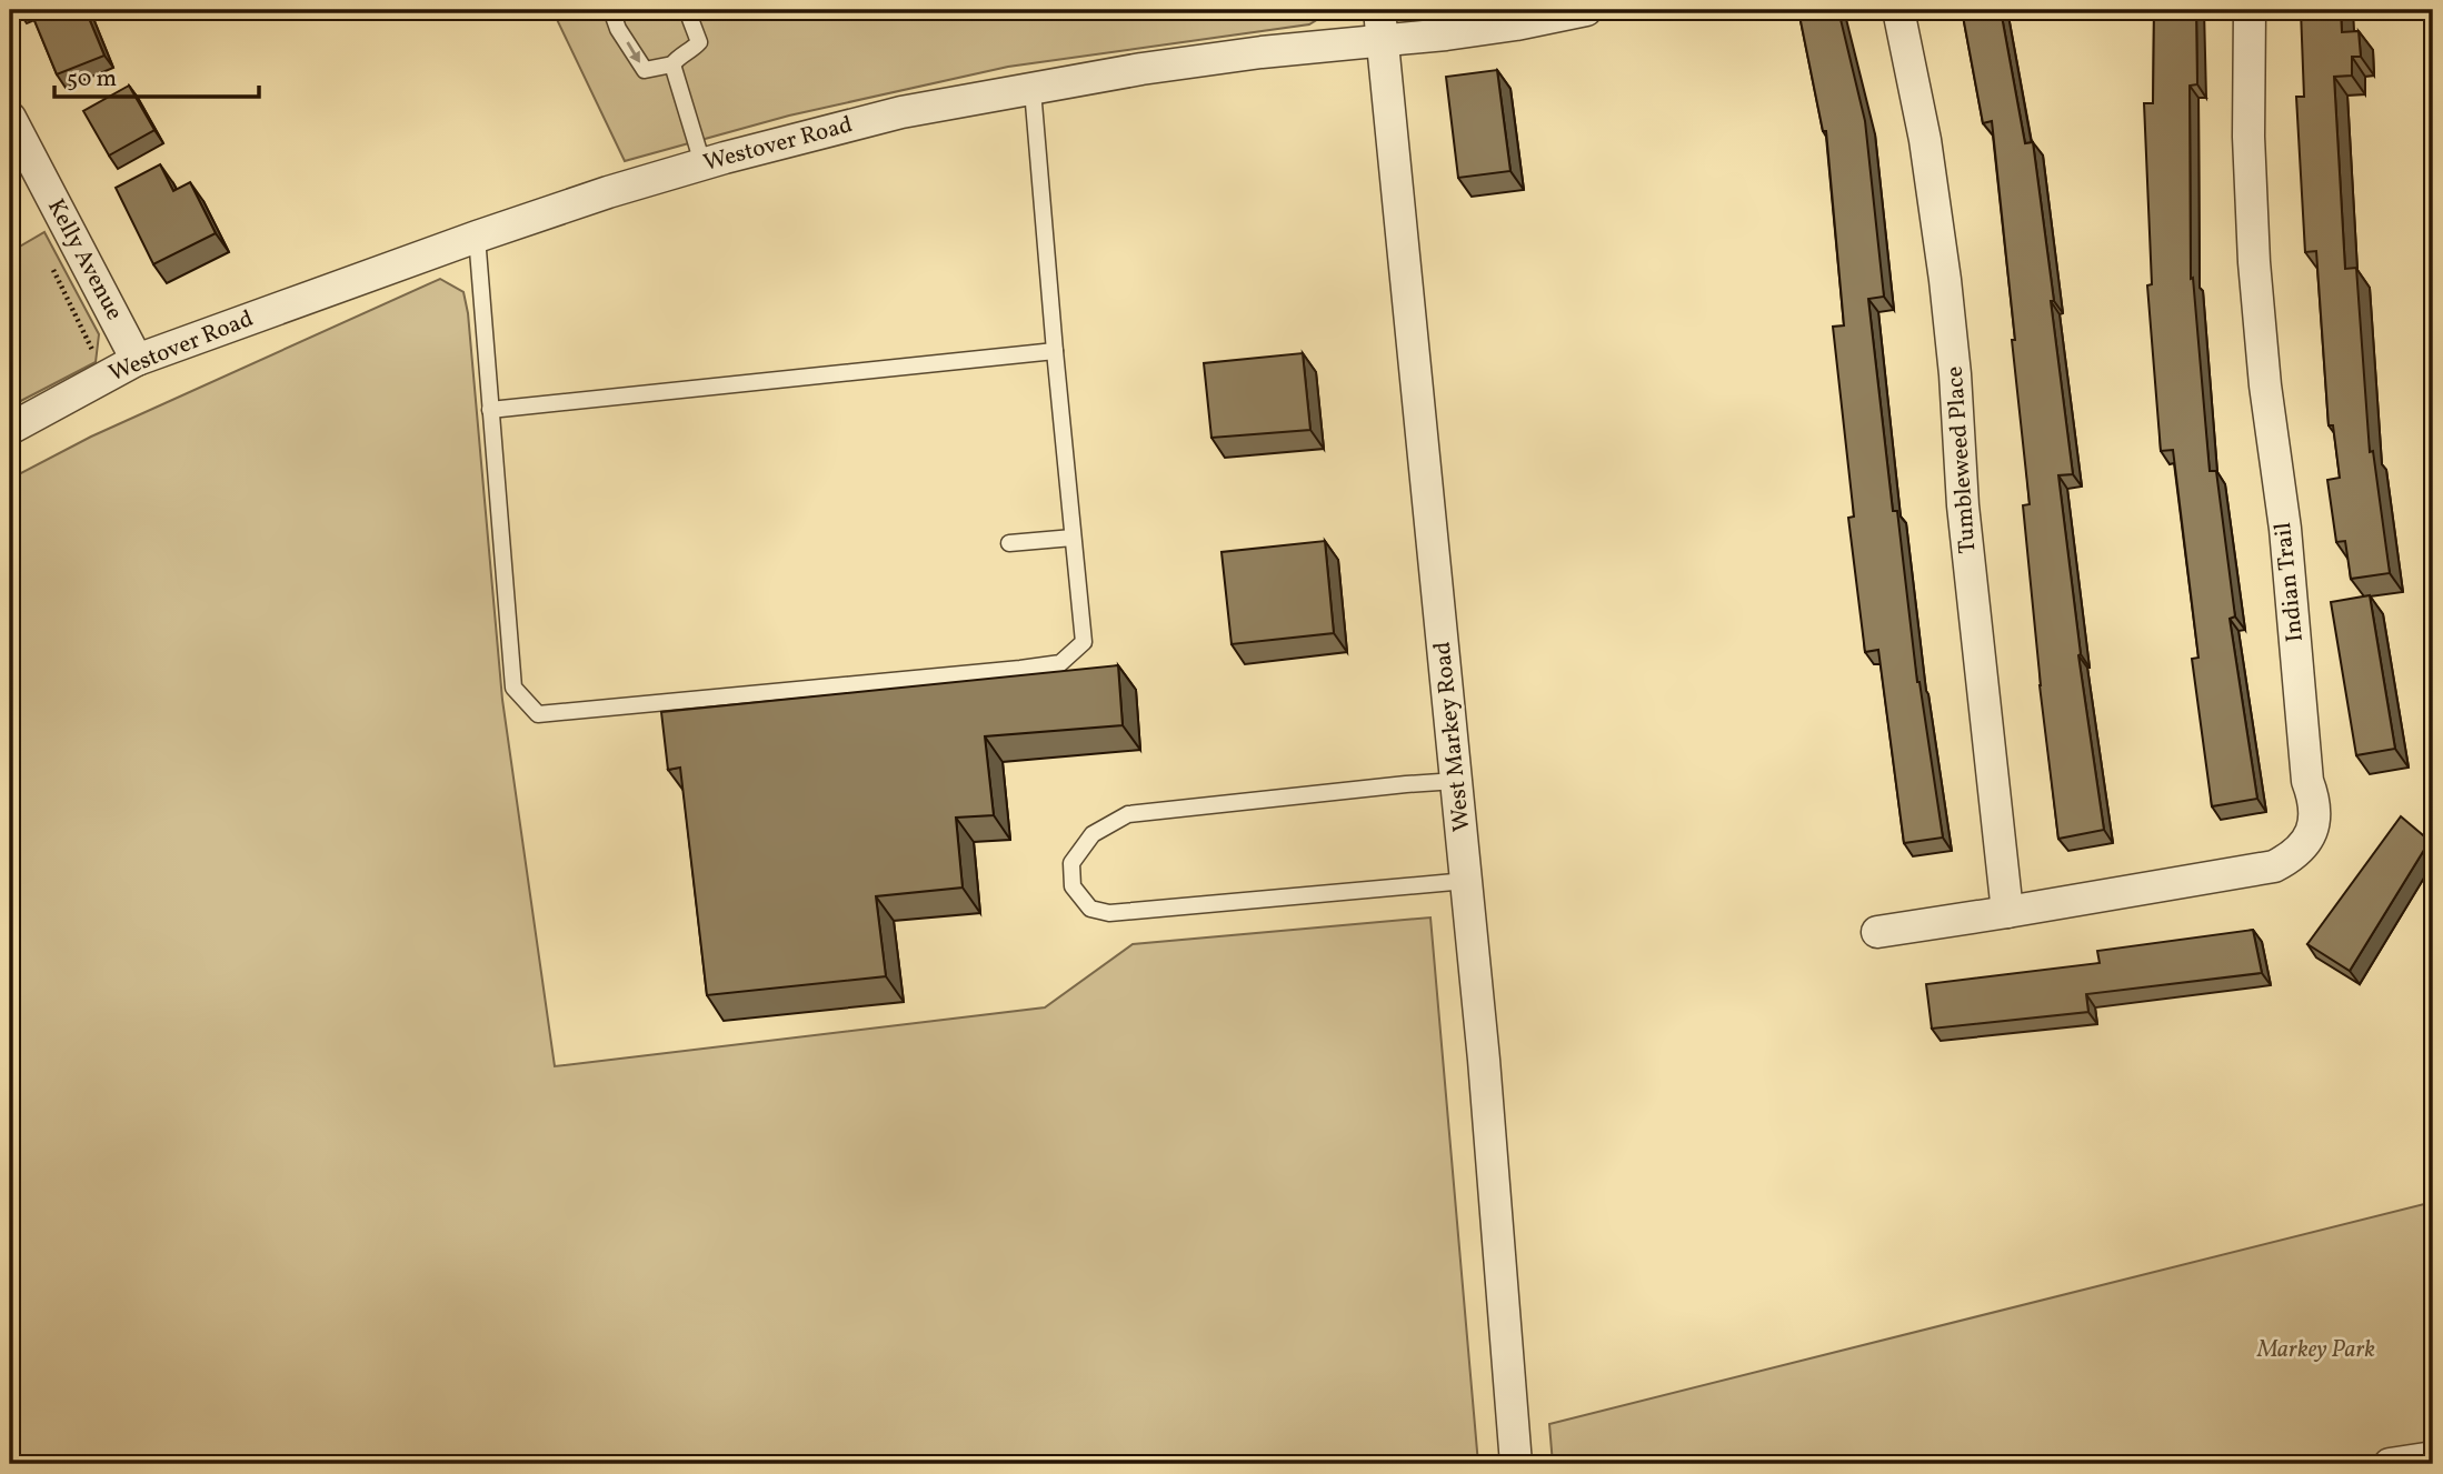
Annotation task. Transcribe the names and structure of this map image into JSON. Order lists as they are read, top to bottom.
{
  "streets": {
    "street": [
      "Westover Road",
      "Kelly Avenue",
      "Tumbleweed Place",
      "Indian Trail",
      "West Markey Road"
    ]
  },
  "crossings": [
    ["Westover Road", "Kelly Avenue"],
    ["Westover Road", "West Markey Road"],
    ["Tumbleweed Place", "Indian Trail"]
  ],
  "parks": ["Markey Park"],
  "scale_bar": "50 m"
}
